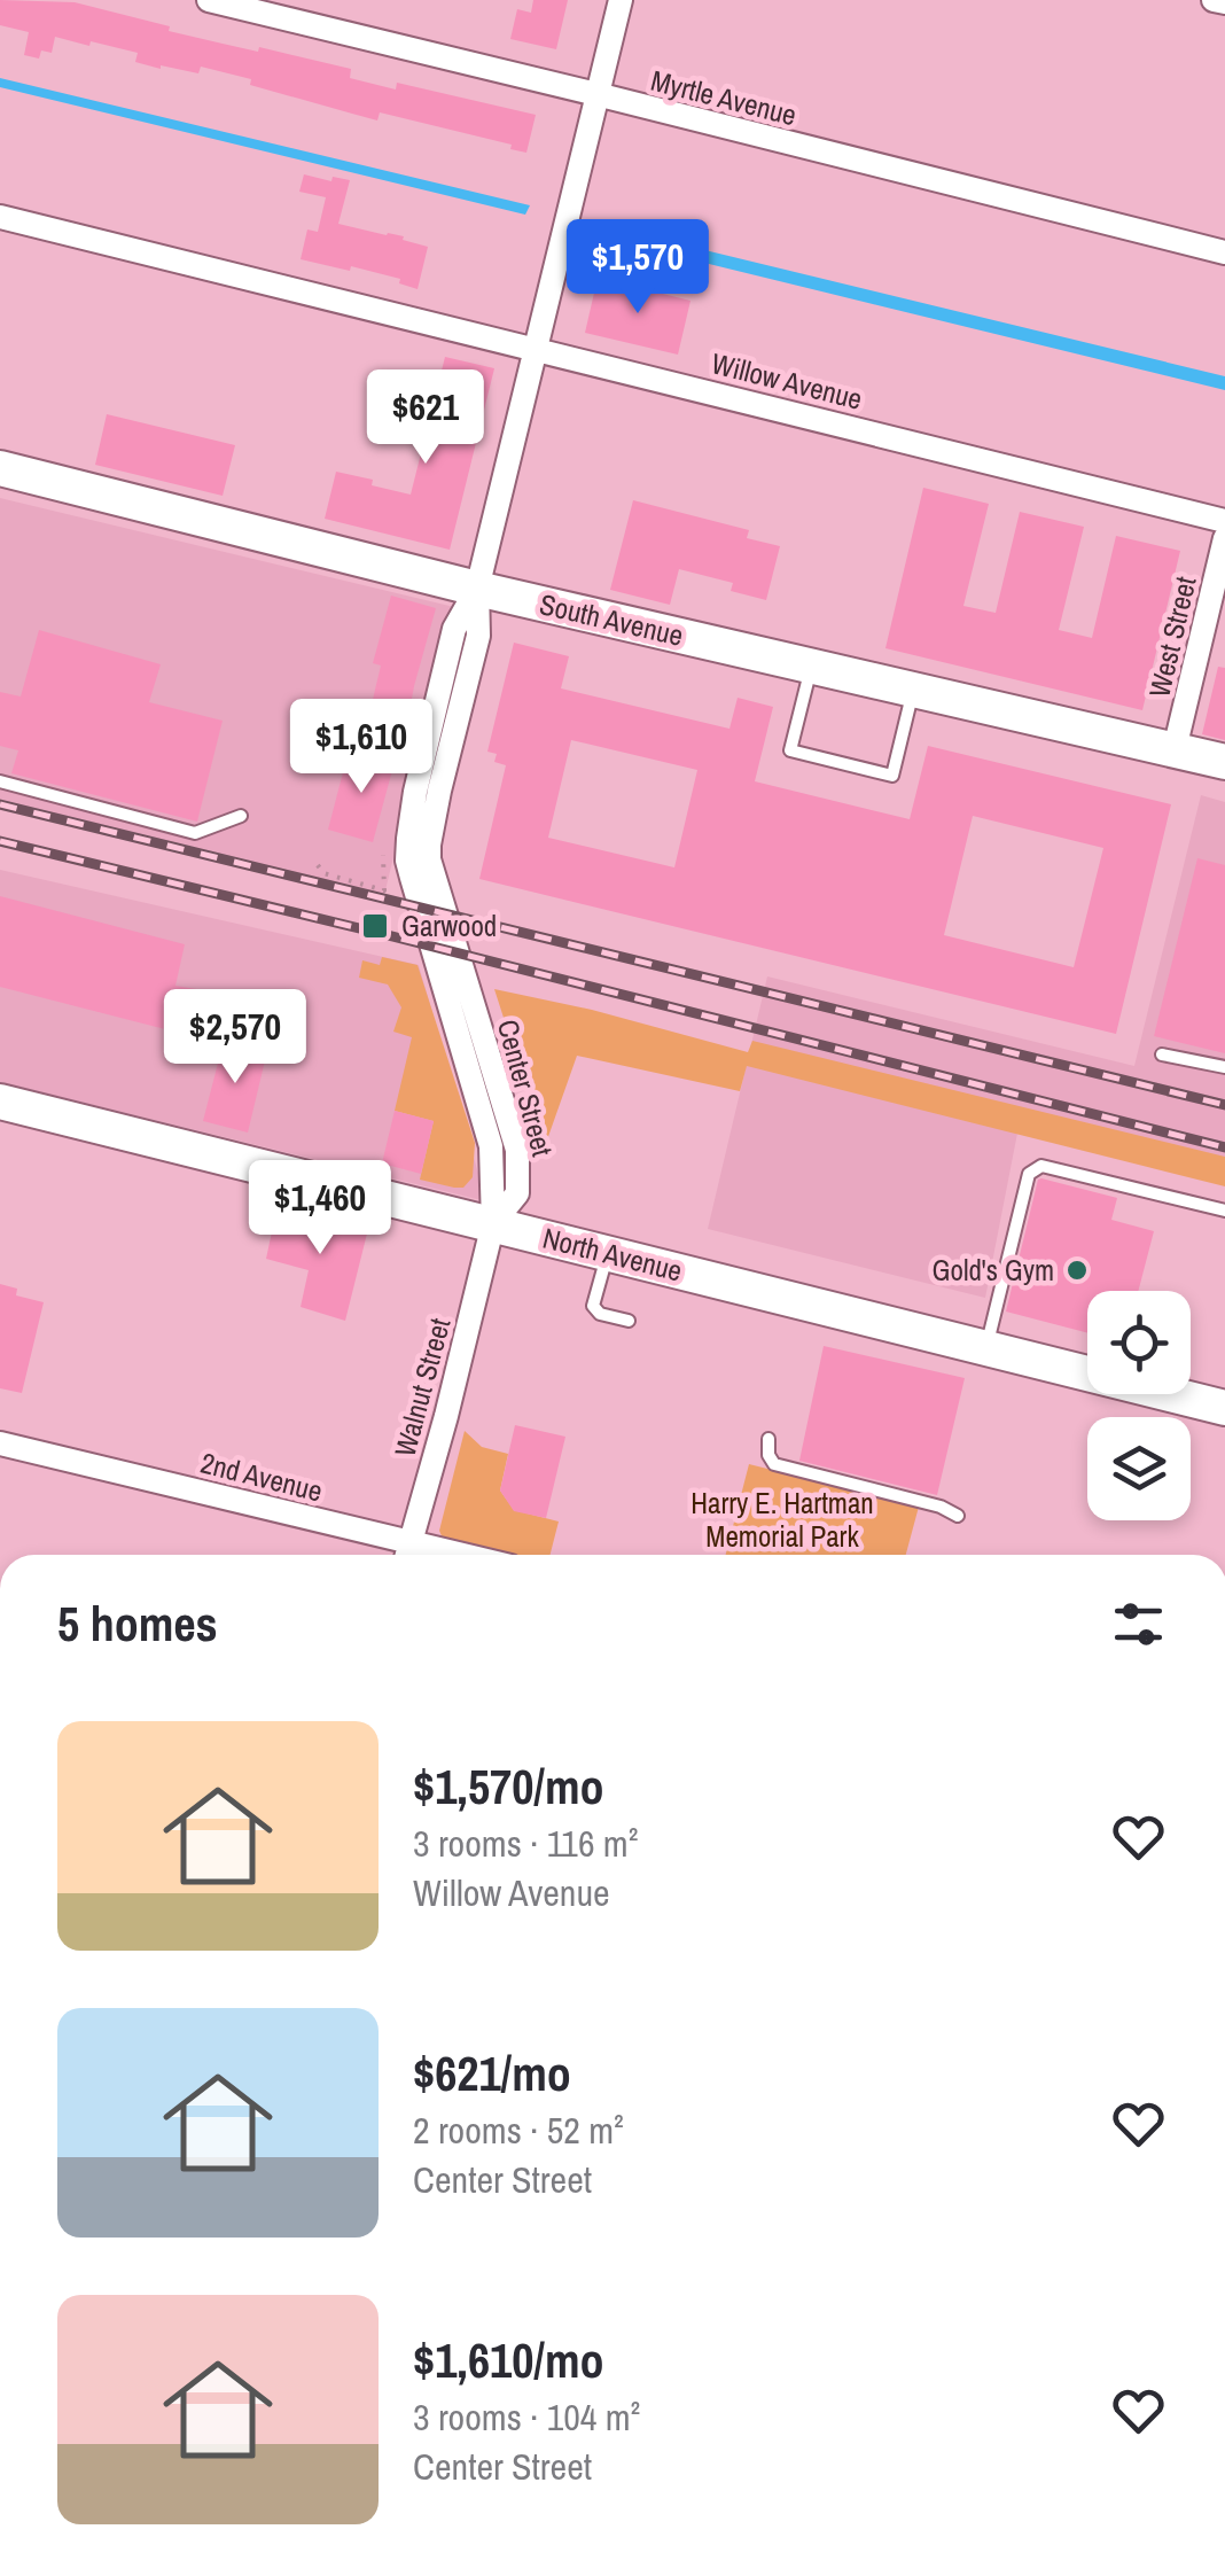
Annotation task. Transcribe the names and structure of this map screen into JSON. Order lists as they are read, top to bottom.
{
  "streets": {
    "main road": ["South Avenue", "North Avenue"],
    "street": [
      "Myrtle Avenue",
      "Willow Avenue",
      "West Street",
      "Center Street",
      "Walnut Street",
      "2nd Avenue"
    ]
  },
  "crossings": [
    ["Myrtle Avenue", "Center Street"],
    ["Willow Avenue", "Center Street"],
    ["South Avenue", "West Street"],
    ["South Avenue", "Center Street"],
    ["Center Street", "North Avenue"],
    ["Center Street", "Walnut Street"],
    ["North Avenue", "Walnut Street"],
    ["Walnut Street", "2nd Avenue"]
  ],
  "parks": ["Harry E. Hartman Memorial Park"],
  "places": {
    "transit": ["Garwood"],
    "other": ["Gold's Gym"]
  },
  "page": {
    "price": [
      "$1,570",
      "$621",
      "$1,610",
      "$2,570",
      "$1,460"
    ],
    "heading": "5 homes",
    "list": [
      {
        "name": "$1,570/mo",
        "note": "3 rooms · 116 m² · Willow Avenue"
      },
      {
        "name": "$621/mo",
        "note": "2 rooms · 52 m² · Center Street"
      },
      {
        "name": "$1,610/mo",
        "note": "3 rooms · 104 m² · Center Street"
      }
    ]
  }
}
